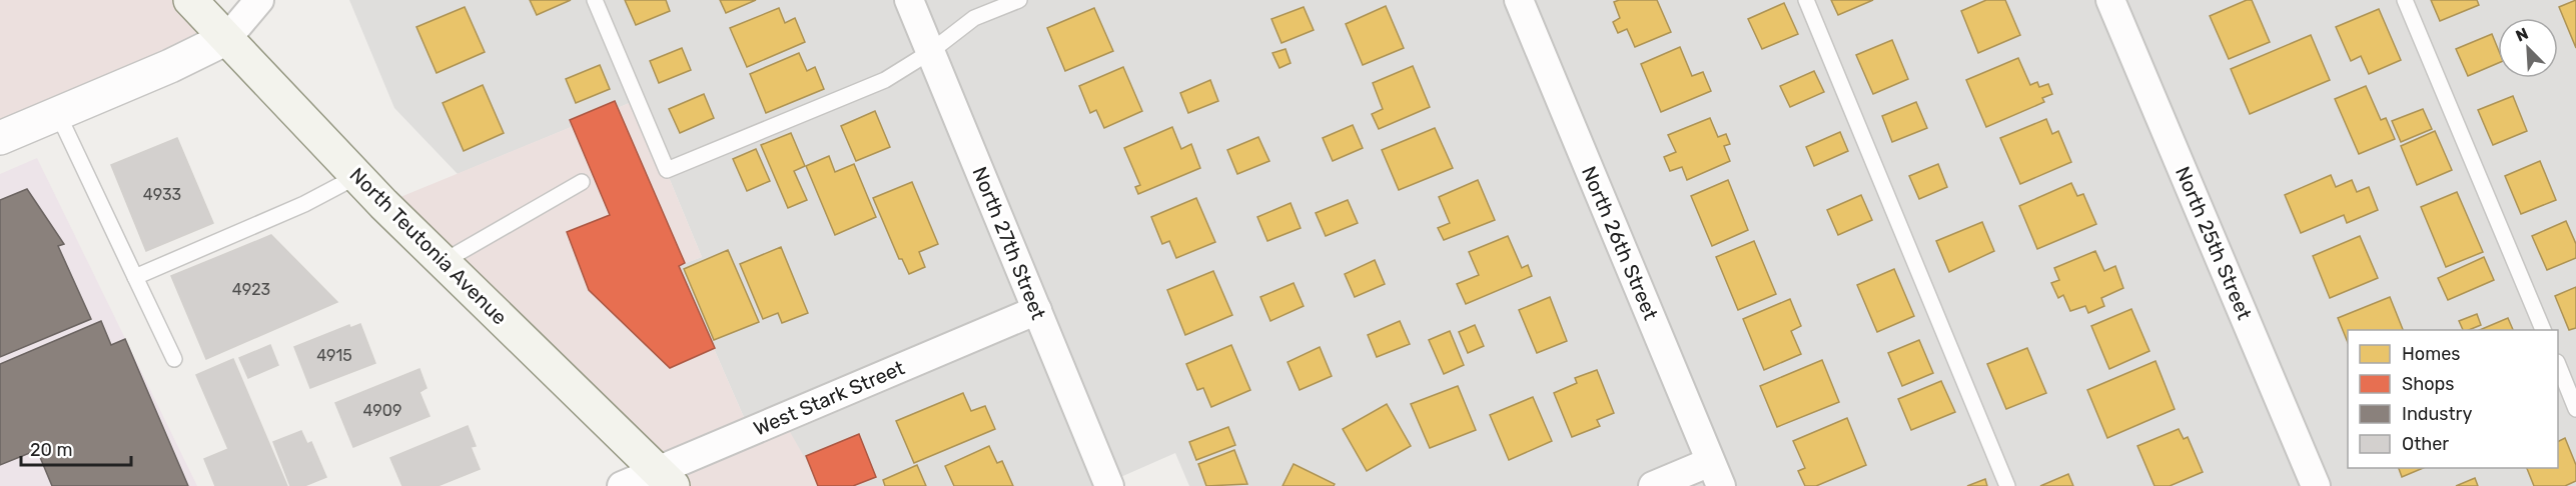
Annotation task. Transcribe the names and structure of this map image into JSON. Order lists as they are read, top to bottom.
{
  "streets": {
    "main road": ["North Teutonia Avenue"],
    "street": [
      "North 27th Street",
      "North 26th Street",
      "North 25th Street",
      "West Stark Street"
    ]
  },
  "crossings": [
    ["North 27th Street", "West Stark Street"],
    ["North Teutonia Avenue", "West Stark Street"]
  ],
  "house_numbers": [
    "4933",
    "4923",
    "4915",
    "4909"
  ],
  "legend": [
    "Homes",
    "Shops",
    "Industry",
    "Other"
  ],
  "scale_bar": "20 m",
  "north": "top left"
}
